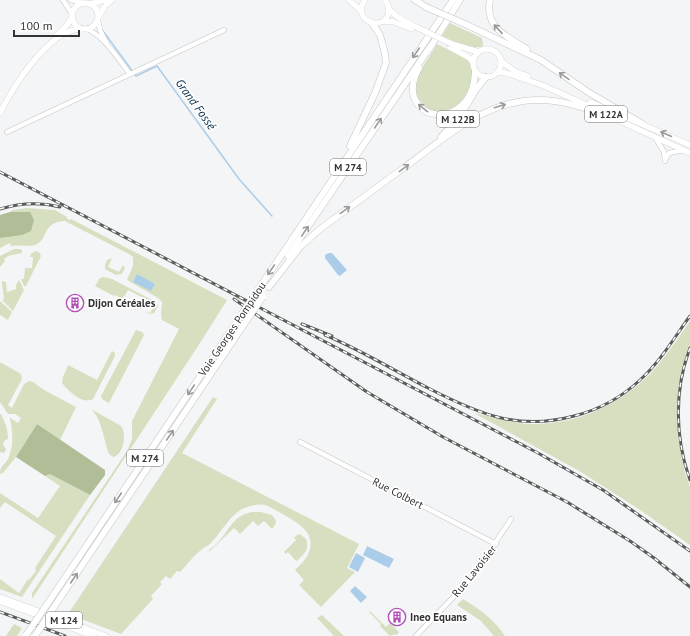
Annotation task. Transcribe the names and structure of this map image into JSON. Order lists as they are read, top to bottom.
{
  "streets": {
    "highway": [
      "M 122A",
      "M 122B",
      "M 274",
      "Voie Georges Pompidou"
    ],
    "main road": ["M 124"],
    "street": ["Rue Colbert", "Rue Lavoisier"]
  },
  "crossings": [
    ["M 122A", "M 122B"],
    ["M 274", "Voie Georges Pompidou"],
    ["Rue Colbert", "Rue Lavoisier"]
  ],
  "water": ["Grand Fossé"],
  "places": {
    "building": ["Dijon Céréales", "Ineo Equans"]
  },
  "scale_bar": "100 m"
}
